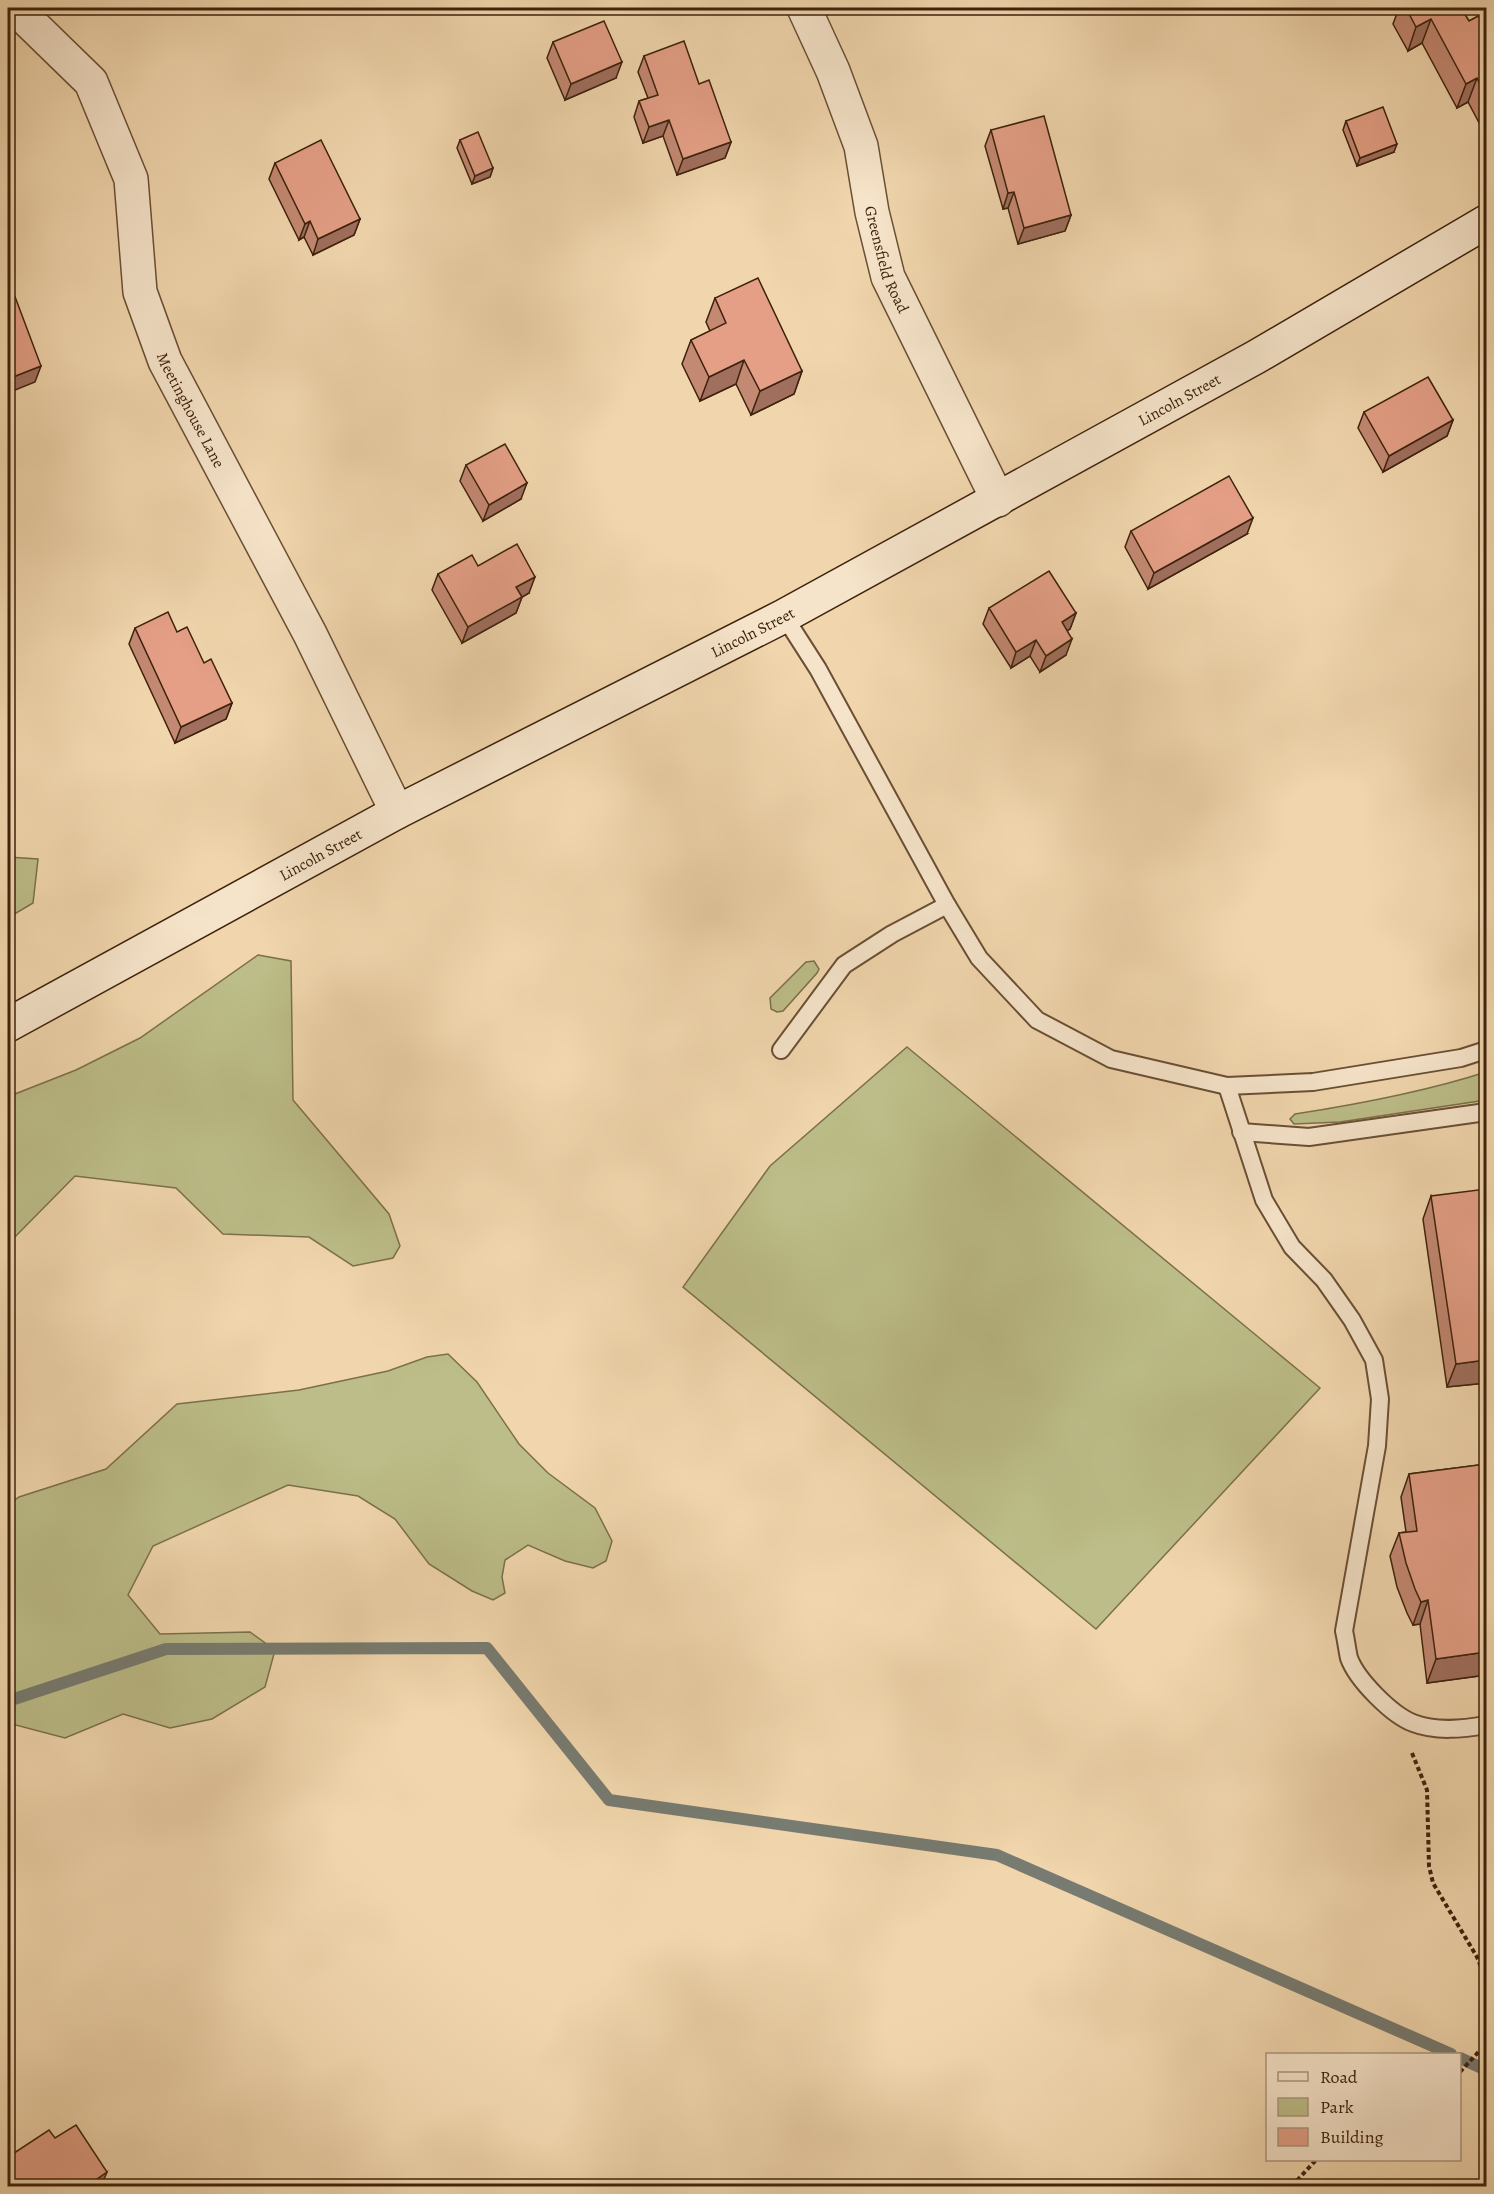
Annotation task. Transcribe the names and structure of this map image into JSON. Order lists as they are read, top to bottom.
{
  "streets": {
    "main road": ["Greensfield Road", "Lincoln Street", "Meetinghouse Lane"]
  },
  "crossings": [
    ["Greensfield Road", "Lincoln Street"],
    ["Lincoln Street", "Meetinghouse Lane"]
  ],
  "legend": ["Road", "Park", "Building"]
}
